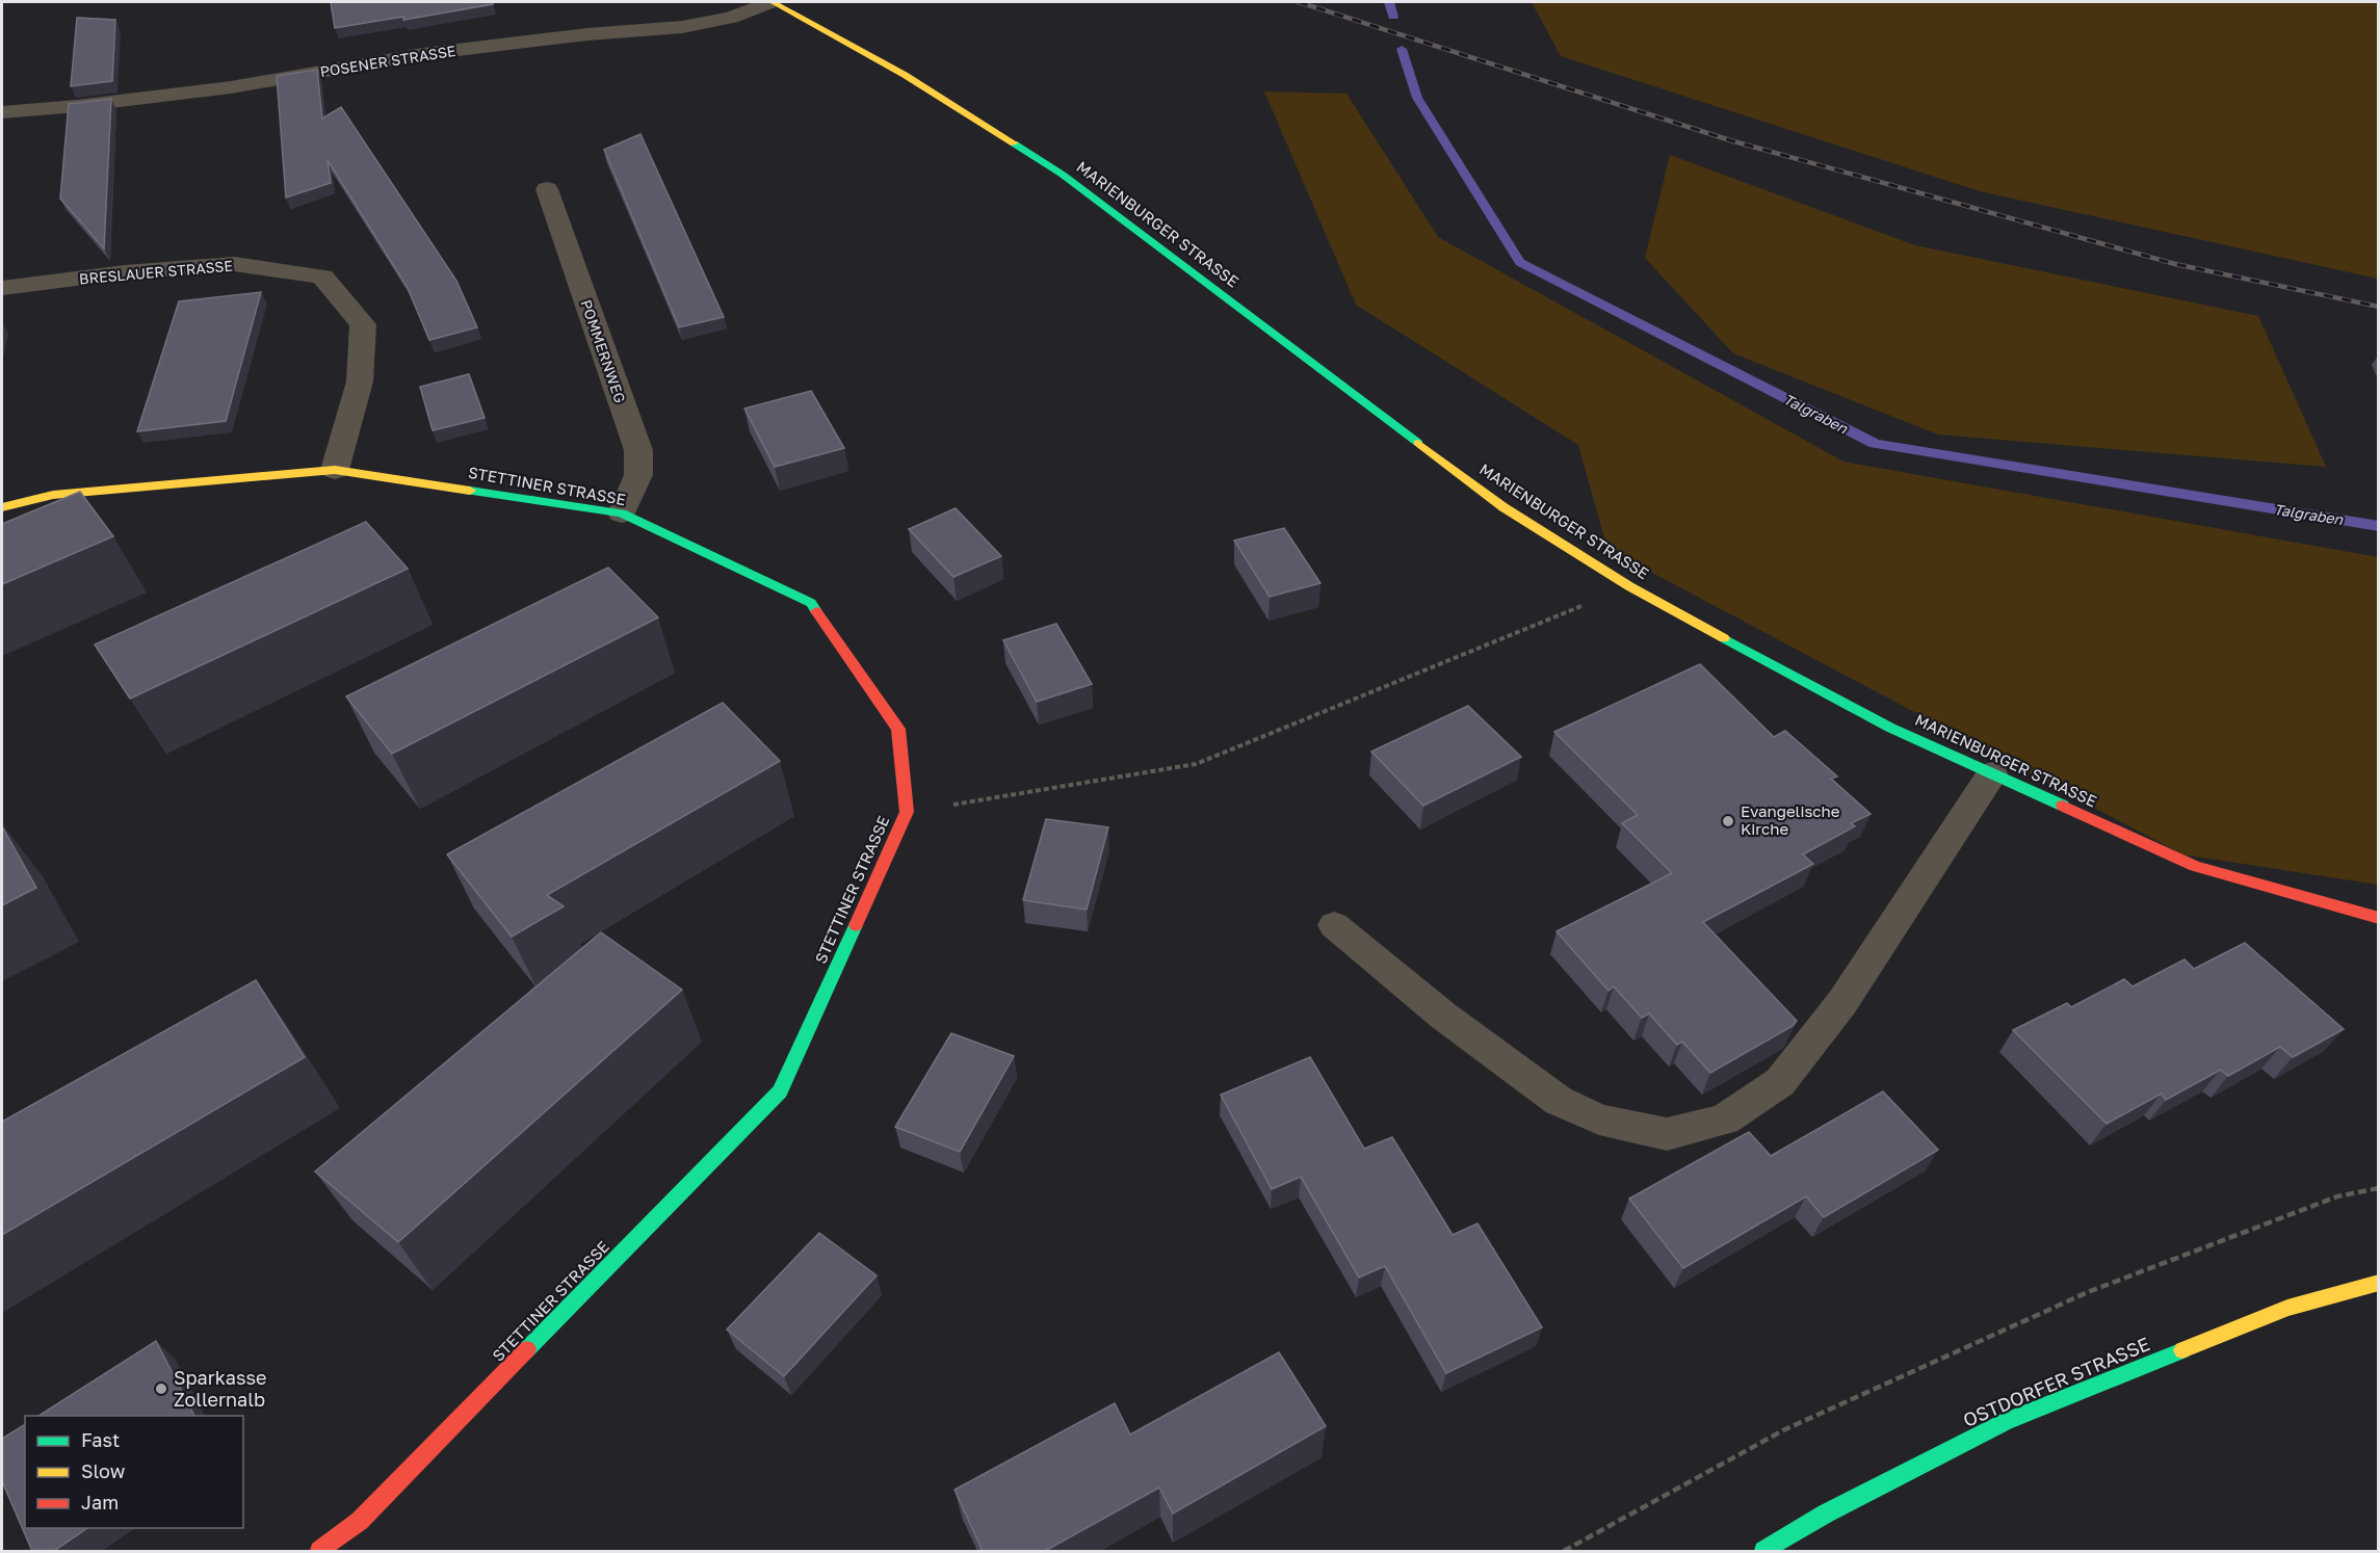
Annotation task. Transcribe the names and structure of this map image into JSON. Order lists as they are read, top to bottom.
{
  "streets": {
    "street": [
      "POSENER STRASSE",
      "MARIENBURGER STRASSE",
      "BRESLAUER STRASSE",
      "POMMERNWEG",
      "STETTINER STRASSE",
      "OSTDORFER STRASSE"
    ]
  },
  "crossings": [
    ["POSENER STRASSE", "MARIENBURGER STRASSE"],
    ["BRESLAUER STRASSE", "STETTINER STRASSE"],
    ["POMMERNWEG", "STETTINER STRASSE"]
  ],
  "water": ["Talgraben"],
  "places": ["Evangelische Kirche", "Sparkasse Zollernalb"],
  "legend": ["Fast", "Slow", "Jam"]
}
